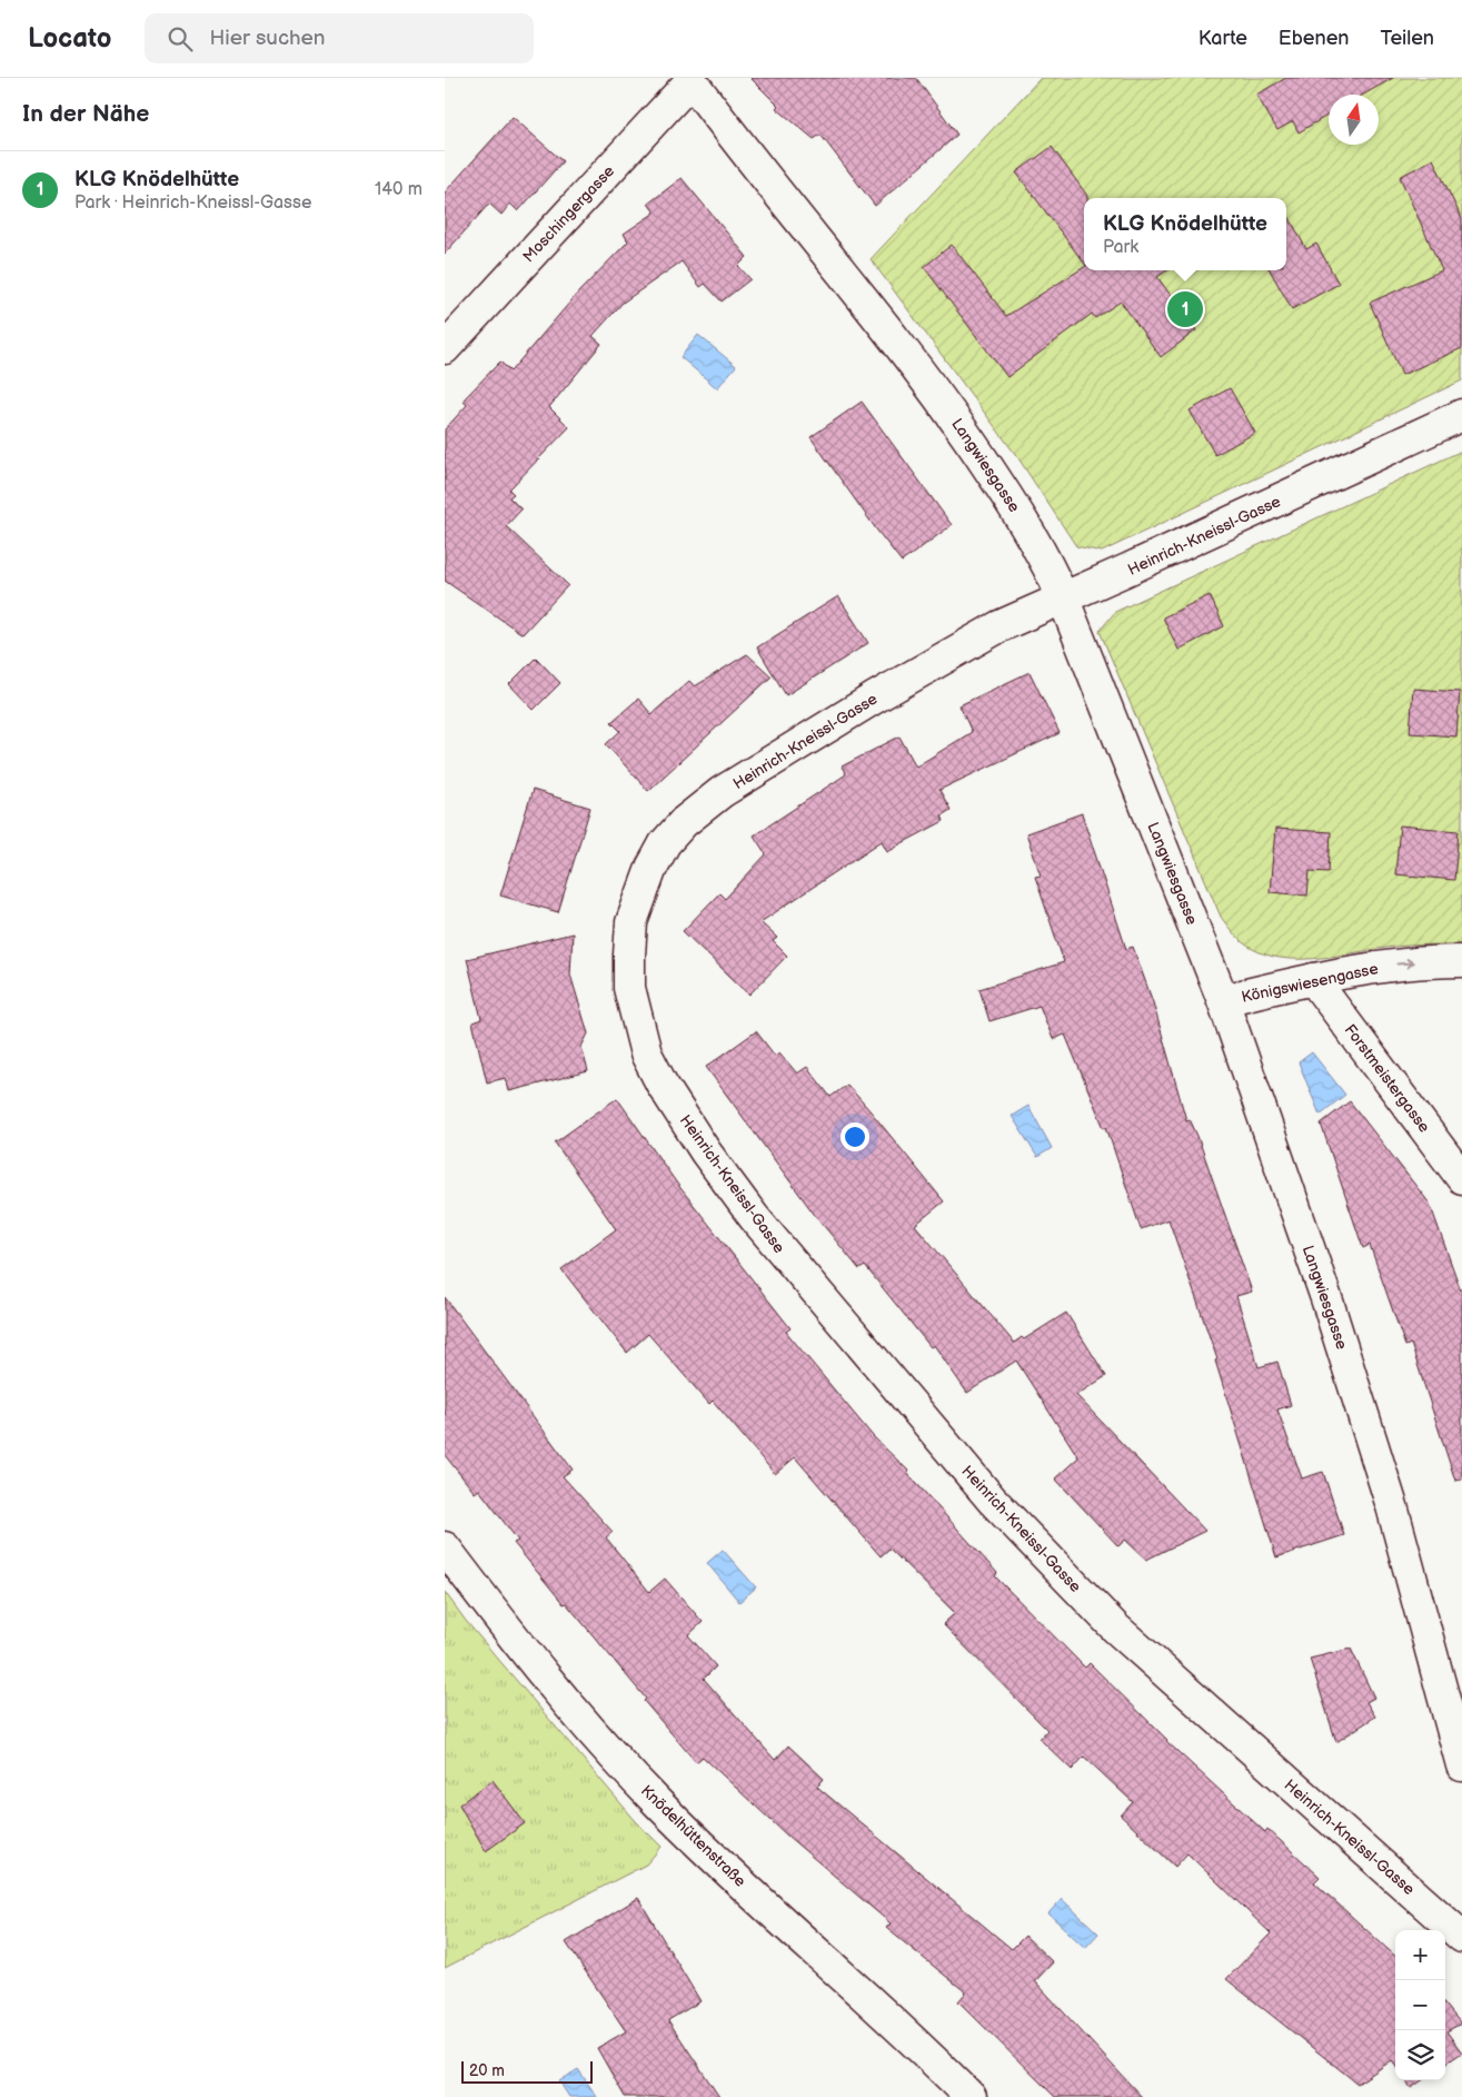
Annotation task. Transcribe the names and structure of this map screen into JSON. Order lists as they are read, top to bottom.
{
  "streets": {
    "street": [
      "Moschingergasse",
      "Langwiesgasse",
      "Heinrich-Kneissl-Gasse",
      "Königswiesengasse",
      "Forstmeistergasse",
      "Knödelhüttenstraße"
    ]
  },
  "crossings": [
    ["Moschingergasse", "Langwiesgasse"],
    ["Langwiesgasse", "Heinrich-Kneissl-Gasse"],
    ["Langwiesgasse", "Königswiesengasse"],
    ["Königswiesengasse", "Forstmeistergasse"]
  ],
  "one_way": ["Königswiesengasse"],
  "scale_bar": "20 m",
  "north": "top",
  "page": {
    "header": "Locato",
    "search": "Hier suchen",
    "nav": ["Karte", "Ebenen", "Teilen"],
    "heading": "In der Nähe",
    "list": [
      {
        "mark": "1",
        "name": "KLG Knödelhütte",
        "note": "Park · Heinrich-Kneissl-Gasse",
        "value": "140 m"
      }
    ],
    "popup": ["KLG Knödelhütte", "Park"],
    "pins": "1",
    "map_buttons": ["+", "−"],
    "scale": "20 m"
  }
}
